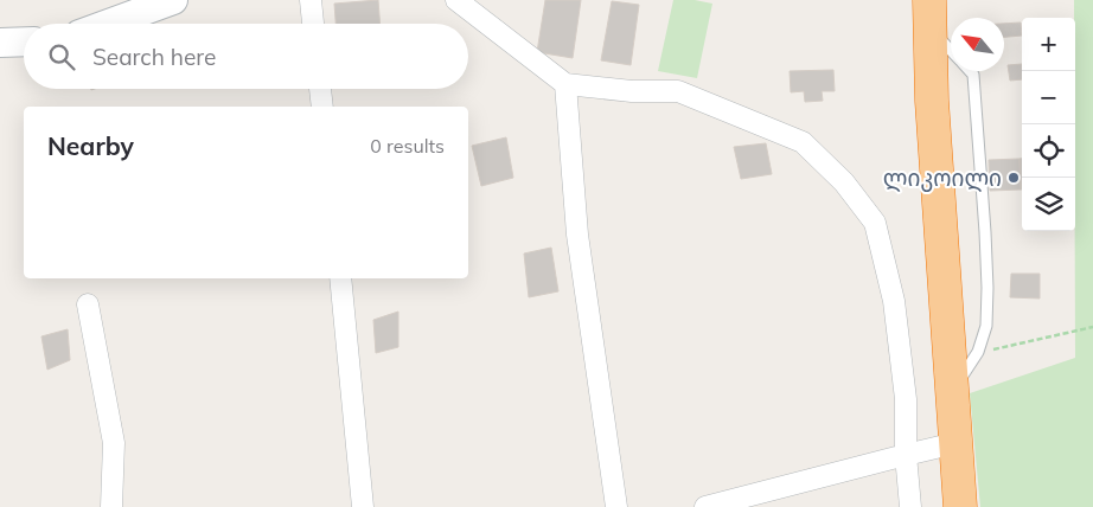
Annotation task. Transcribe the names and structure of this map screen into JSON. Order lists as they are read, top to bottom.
{
  "places": ["ლიკოილი"],
  "north": "top left",
  "page": {
    "map_buttons": ["+", "−"],
    "search": "Search here",
    "heading": ["Nearby", "0 results"]
  }
}
